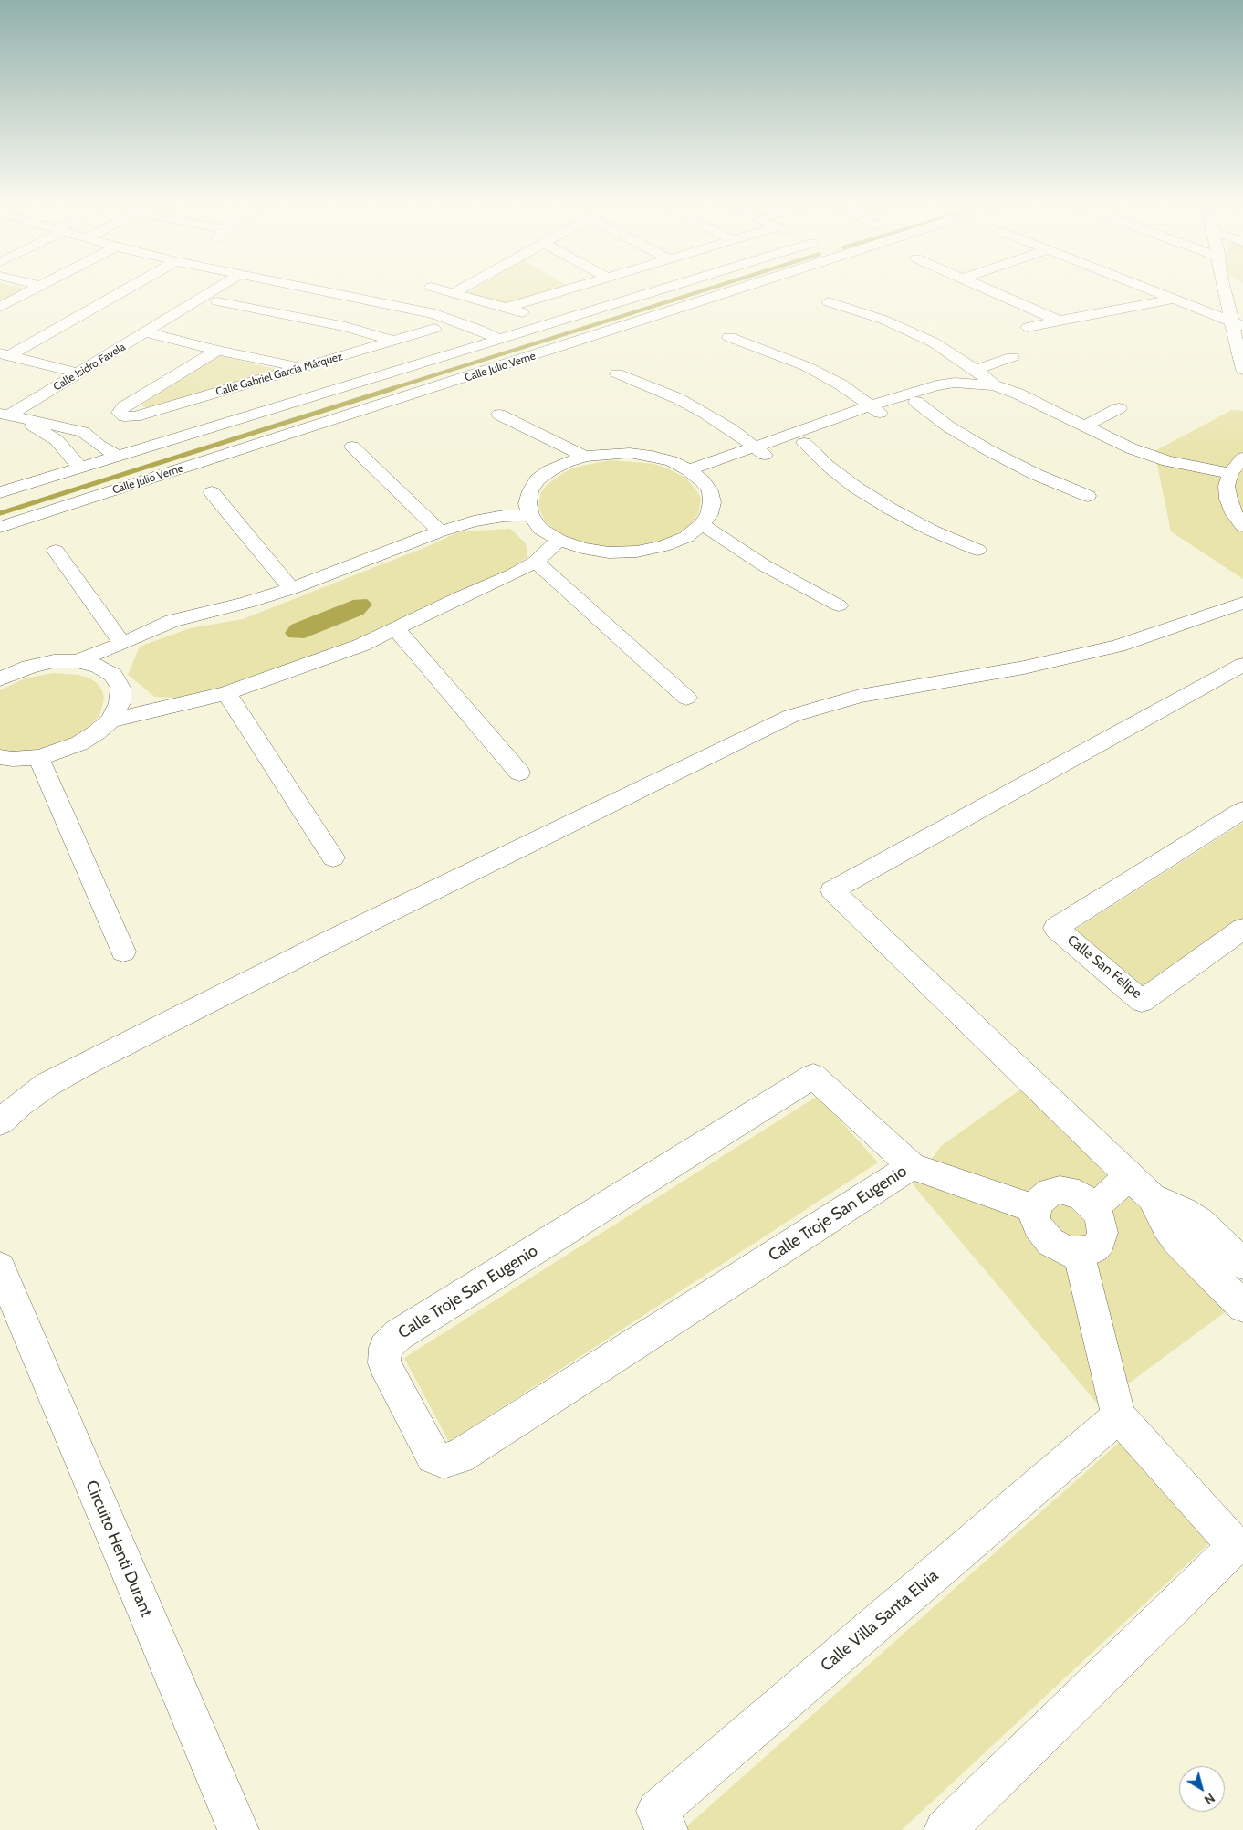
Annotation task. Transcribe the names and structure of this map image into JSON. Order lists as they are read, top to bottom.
{
  "streets": {
    "street": [
      "Calle Isidro Favela",
      "Calle Julio Verne",
      "Calle Gabriel García Márquez",
      "Calle San Felipe",
      "Calle Troje San Eugenio",
      "Circuito Henti Durant",
      "Calle Villa Santa Elvia"
    ]
  },
  "north": "bottom right"
}
